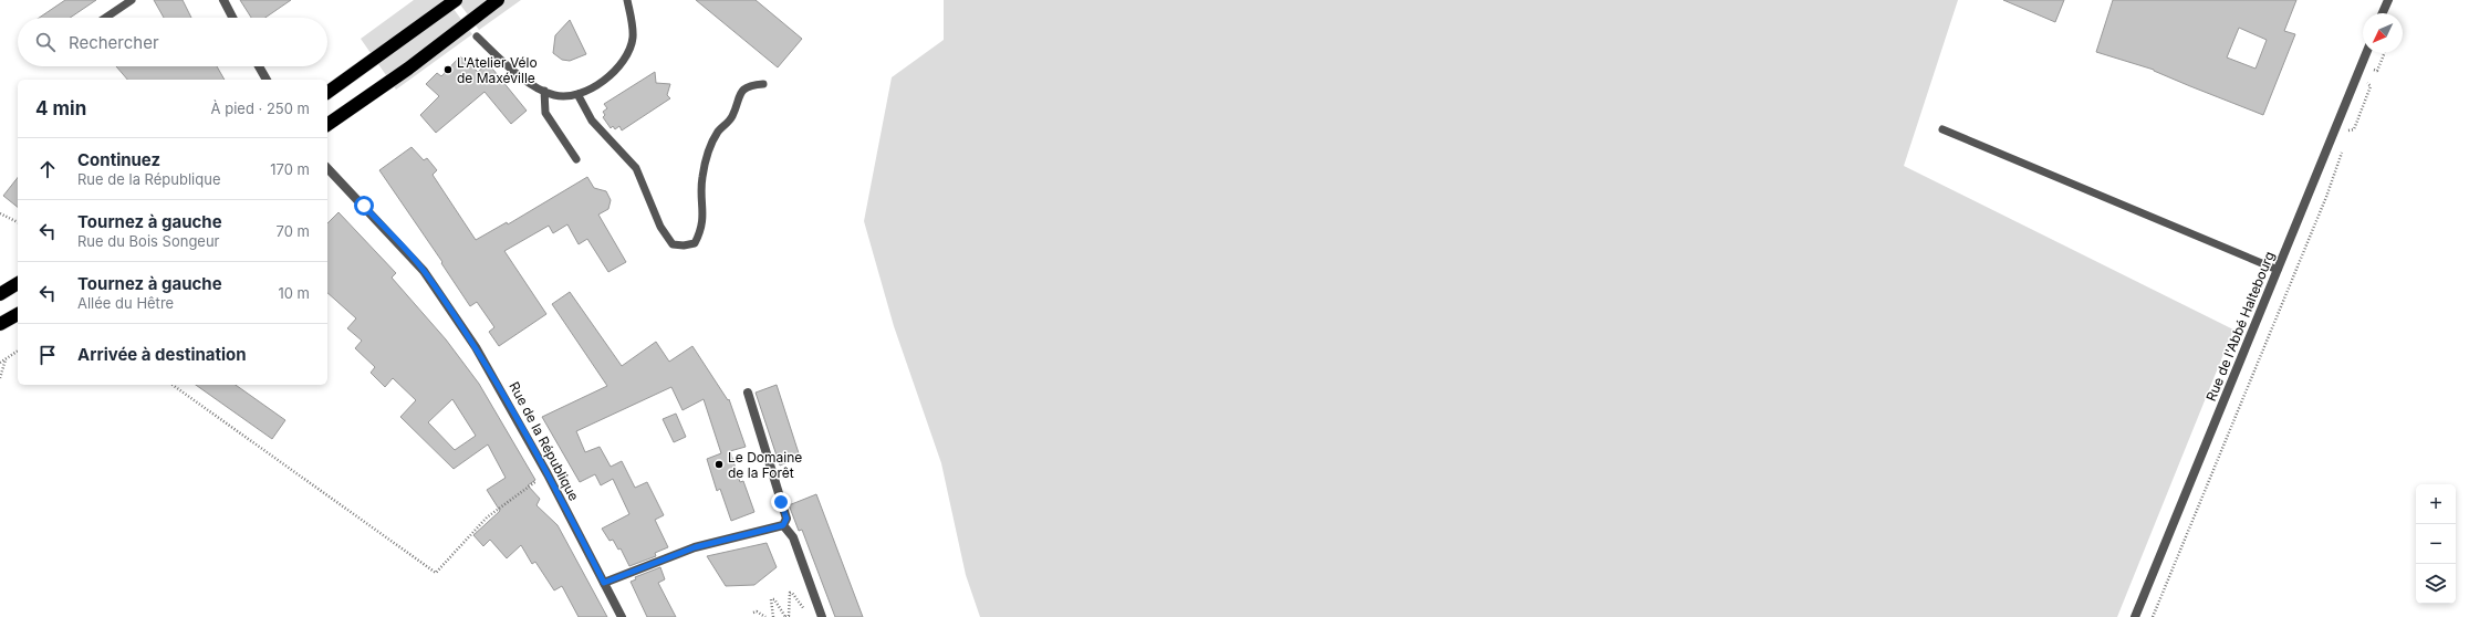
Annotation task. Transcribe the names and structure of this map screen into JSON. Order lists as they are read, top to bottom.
{
  "streets": {
    "street": ["Rue de l'Abbé Haltebourg", "Rue de la République"]
  },
  "places": ["L'Atelier Vélo de Maxéville", "Le Domaine de la Forêt"],
  "north": "bottom left",
  "page": {
    "search": "Rechercher",
    "heading": ["4 min", "À pied · 250 m"],
    "list": [
      ["Continuez", "Rue de la République", "170 m"],
      ["Tournez à gauche", "Rue du Bois Songeur", "70 m"],
      ["Tournez à gauche", "Allée du Hêtre", "10 m"],
      "Arrivée à destination"
    ],
    "map_buttons": ["+", "−"]
  }
}
